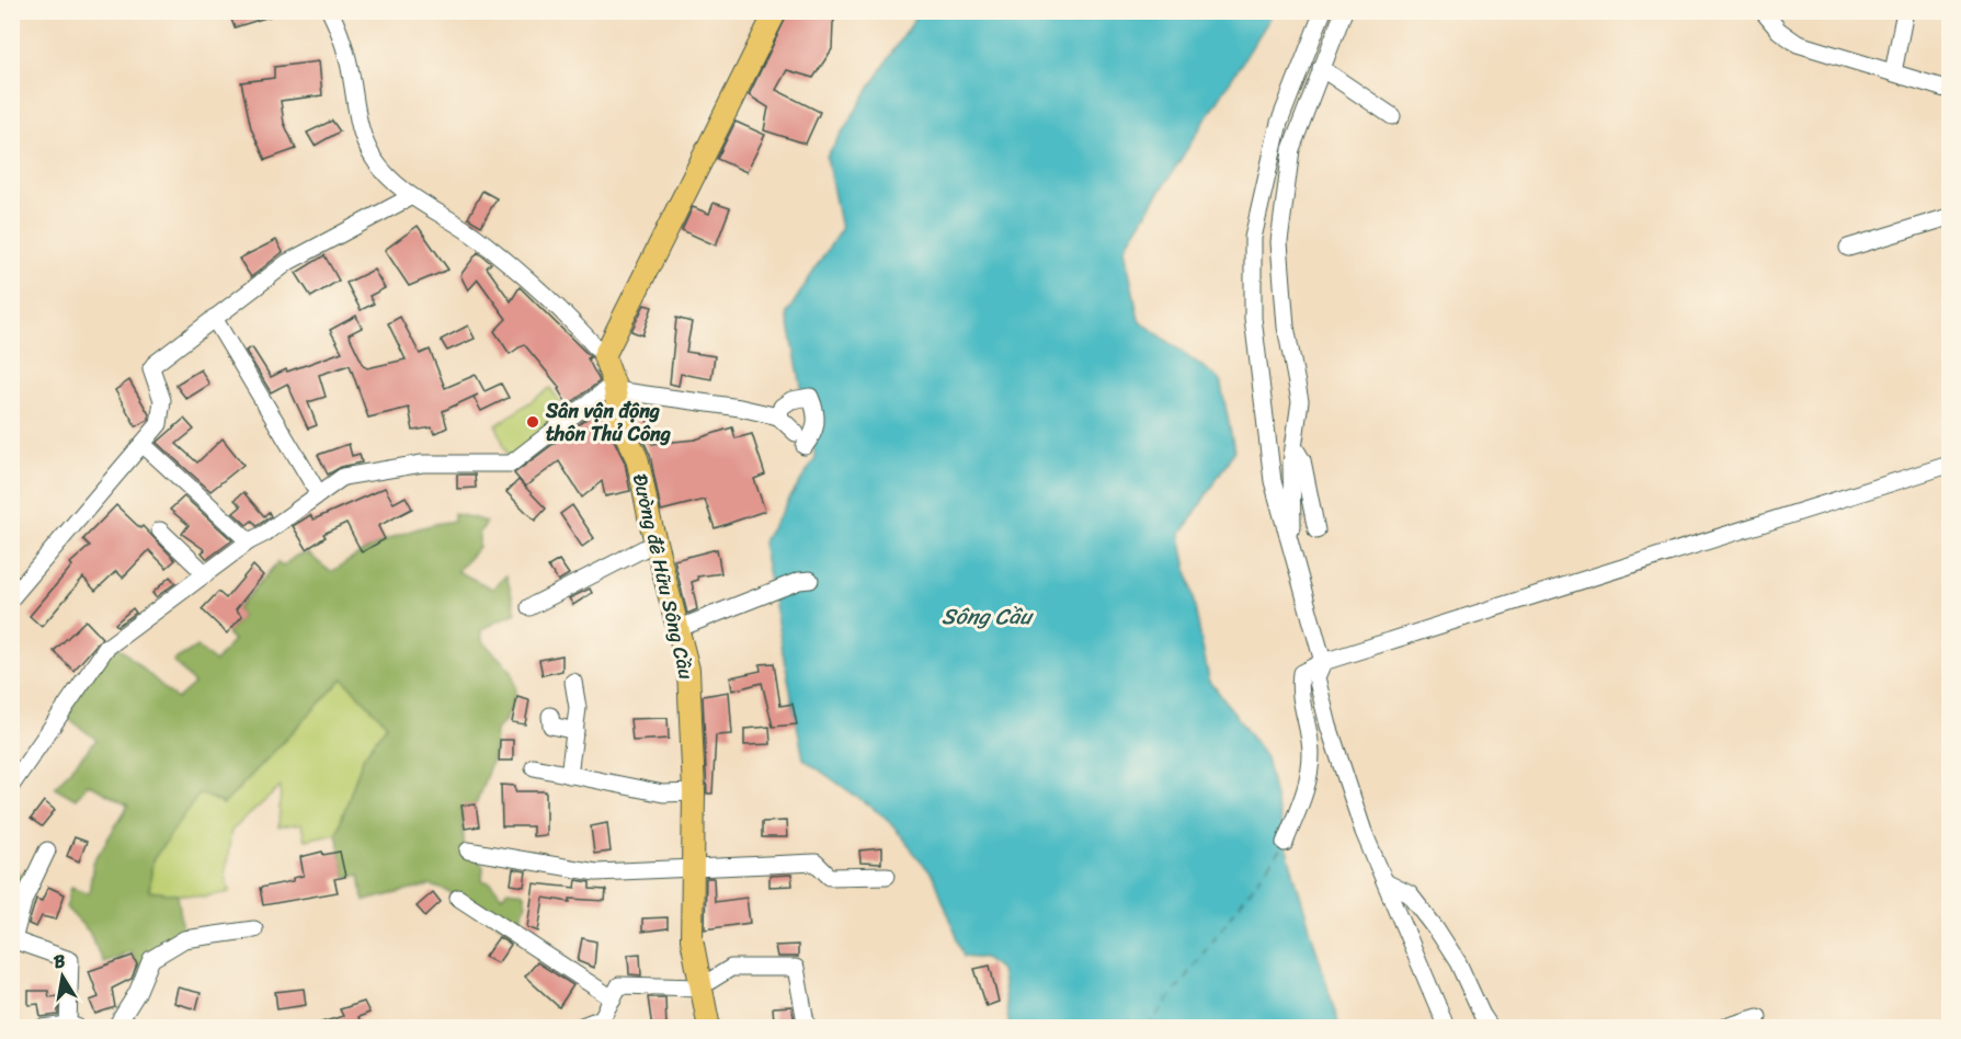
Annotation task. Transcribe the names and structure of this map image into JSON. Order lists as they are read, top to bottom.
{
  "streets": {
    "main road": ["Đường đê Hữu Sông Cầu"]
  },
  "water": ["Sông Cầu"],
  "places": ["Sân vận động thôn Thủ Công"],
  "north": "top"
}
